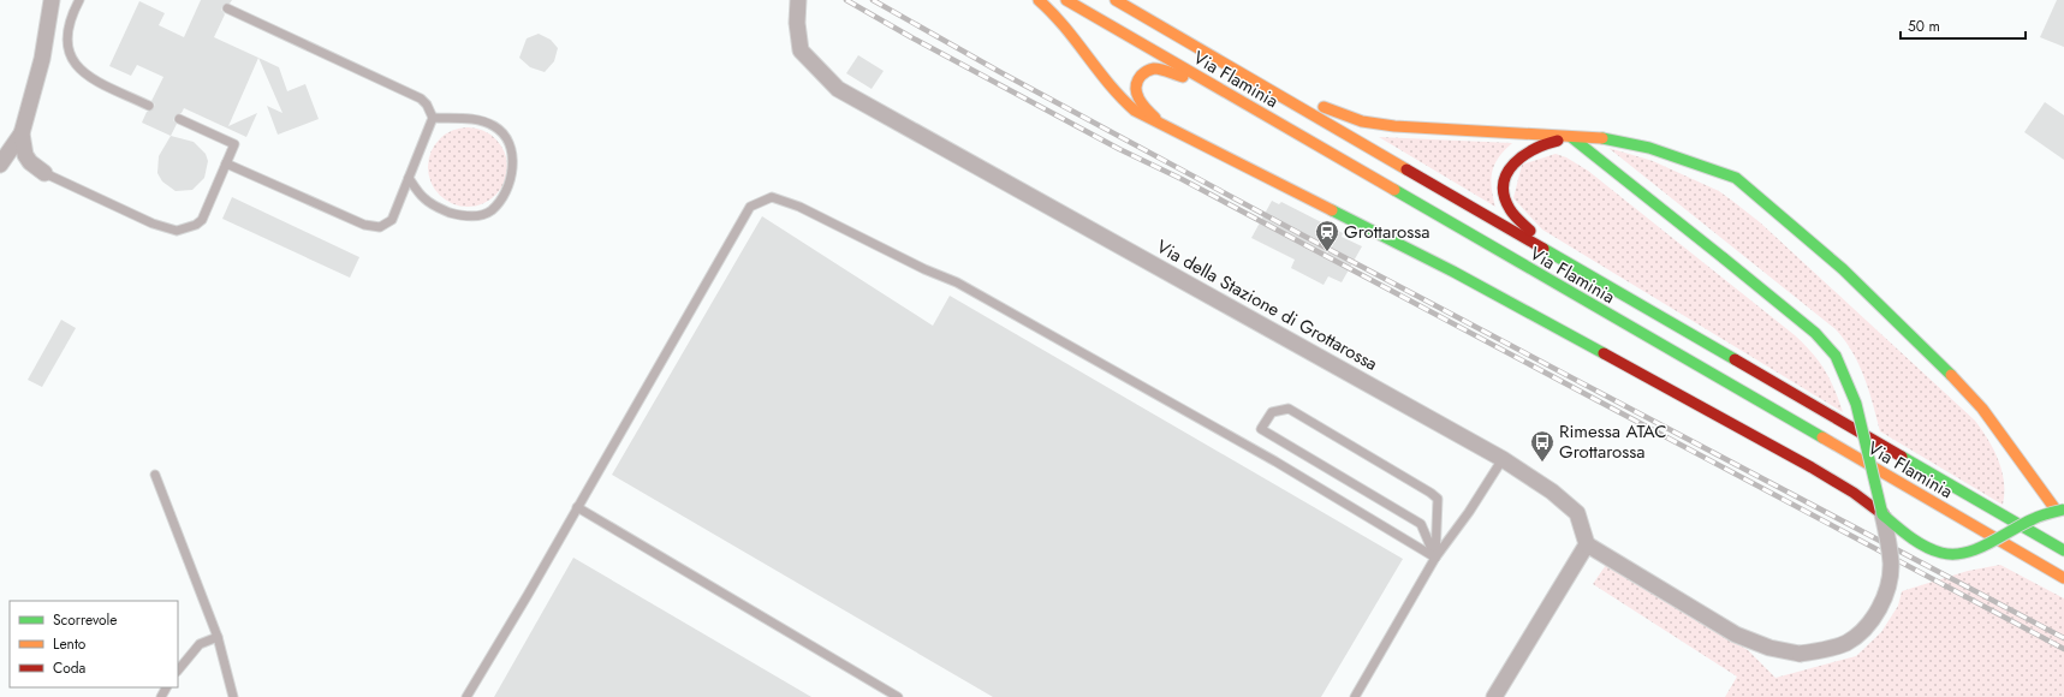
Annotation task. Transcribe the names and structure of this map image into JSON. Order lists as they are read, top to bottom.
{
  "streets": {
    "main road": ["Via Flaminia"],
    "street": ["Via della Stazione di Grottarossa"]
  },
  "places": {
    "station": ["Grottarossa"],
    "bus stop": ["Rimessa ATAC Grottarossa"]
  },
  "legend": ["Scorrevole", "Lento", "Coda"],
  "scale_bar": "50 m"
}
